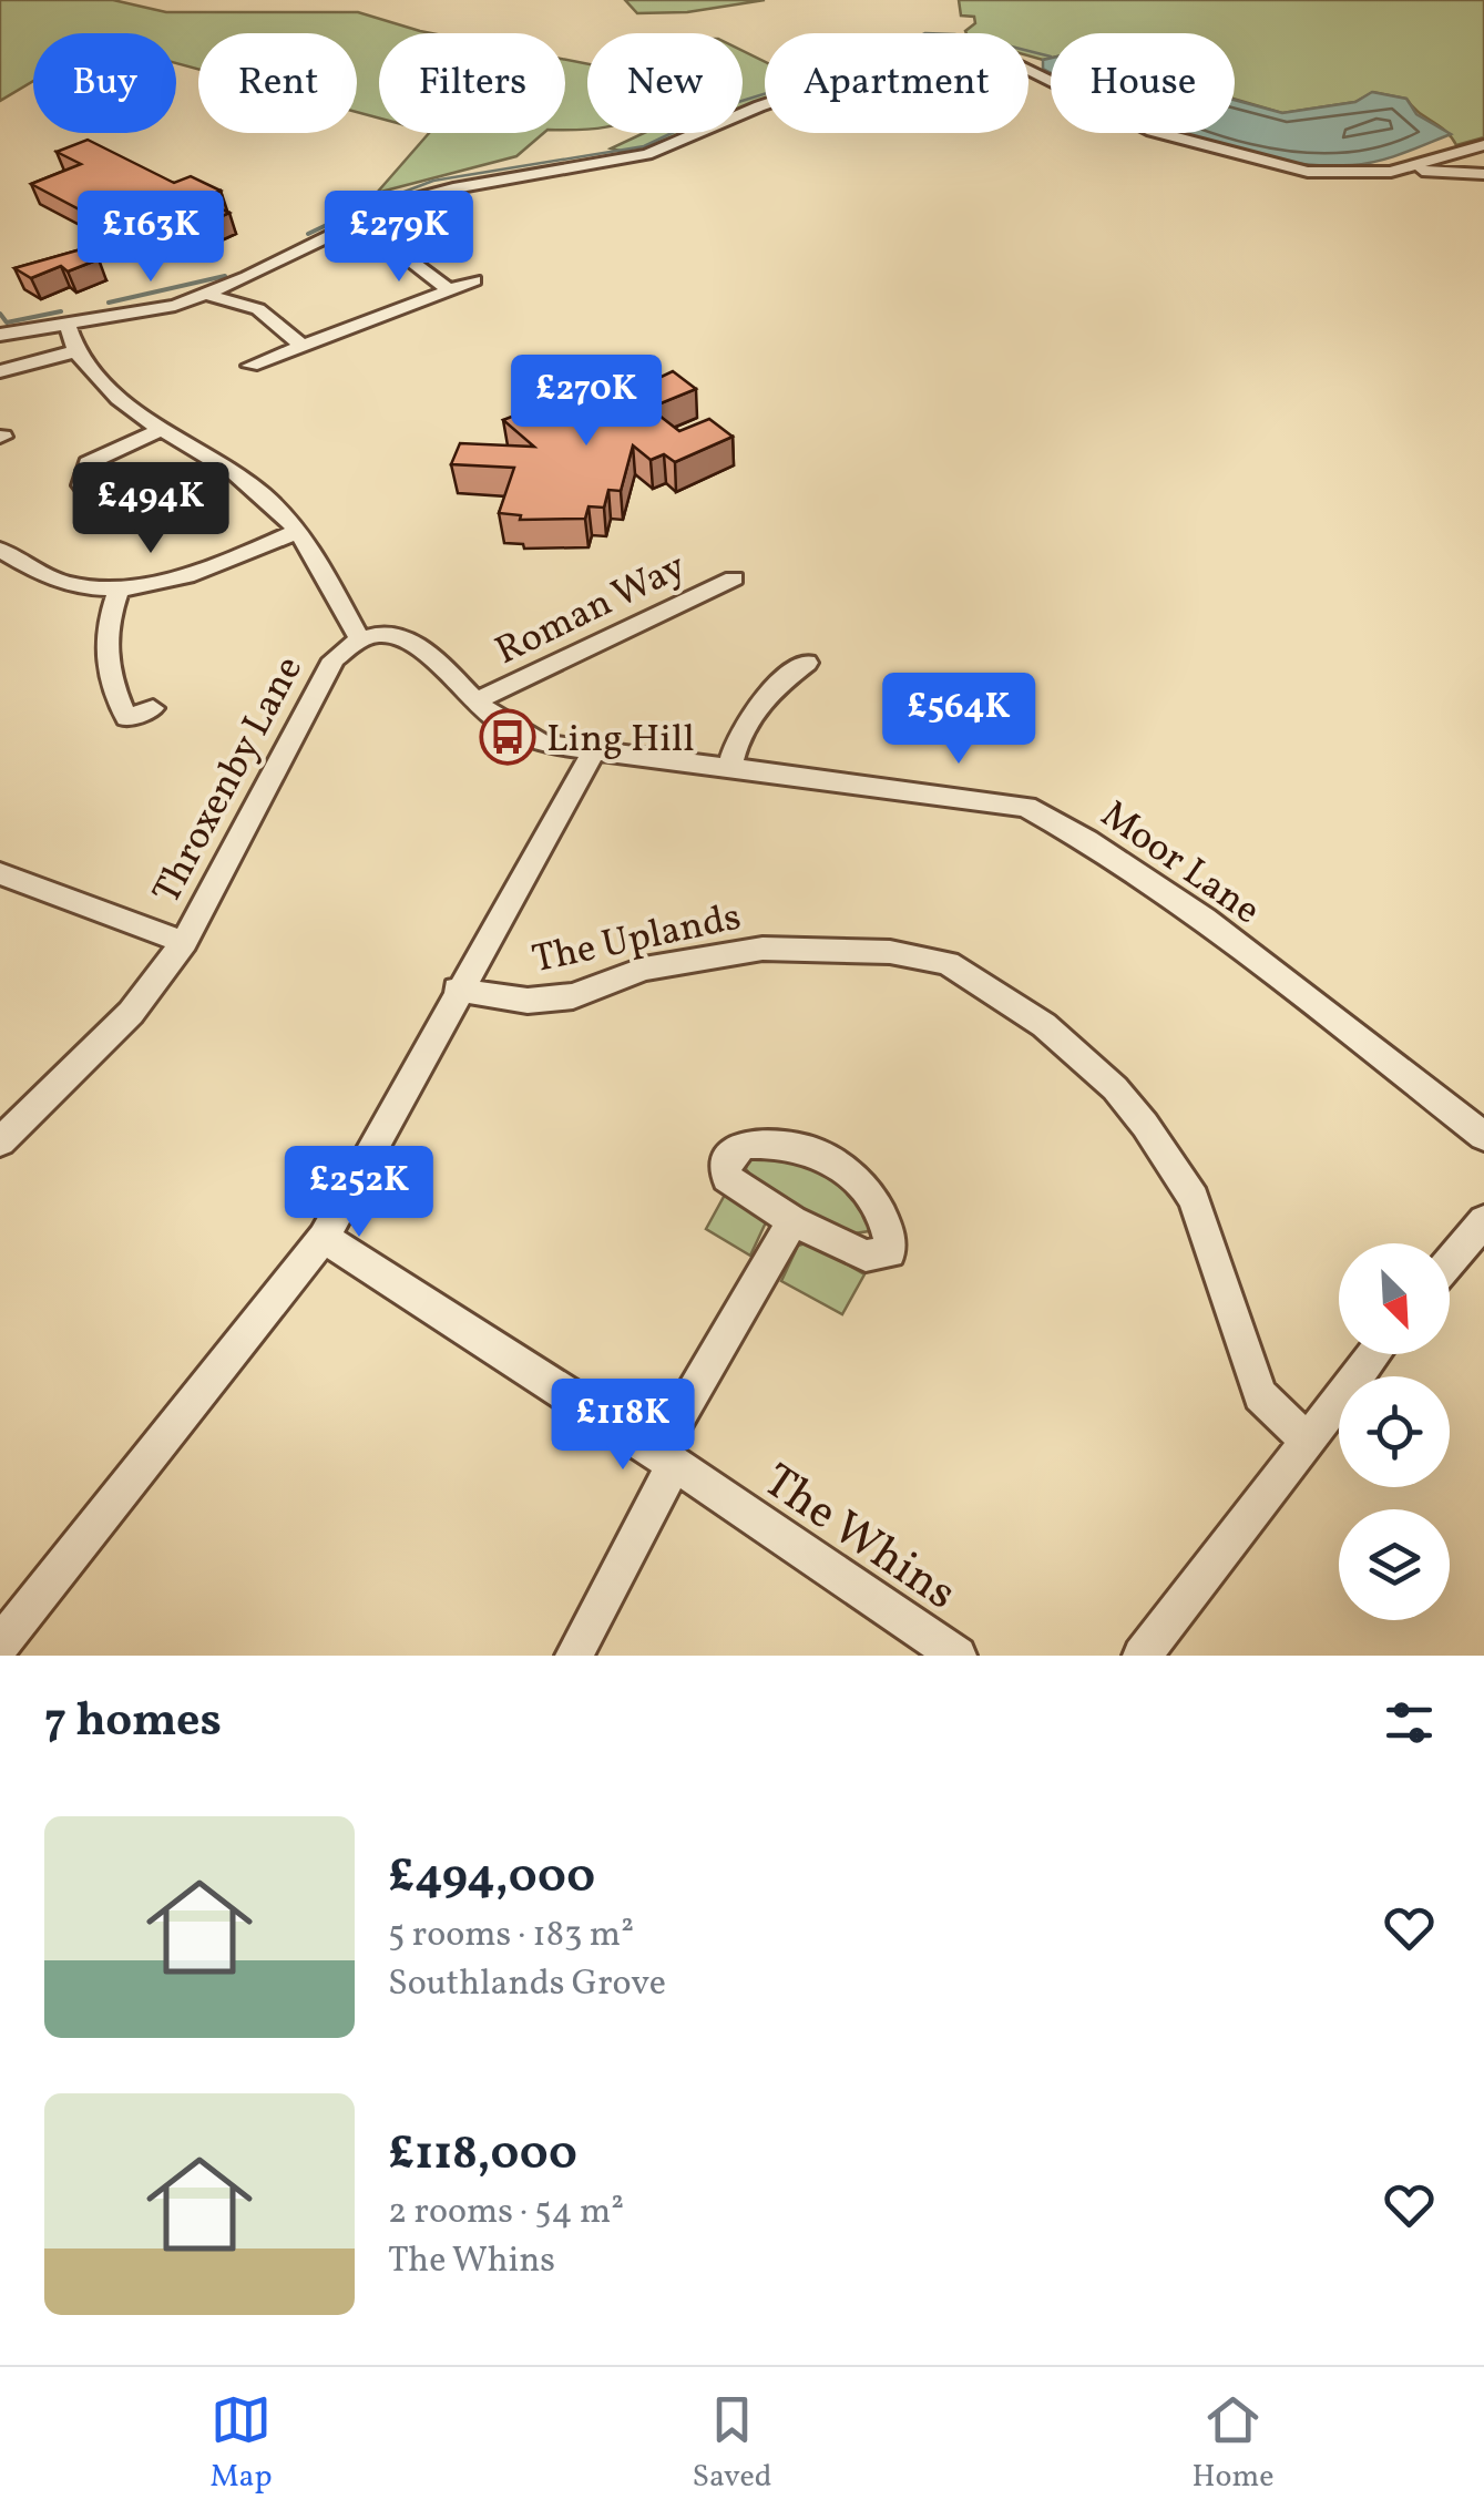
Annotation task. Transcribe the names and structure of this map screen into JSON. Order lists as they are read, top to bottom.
{
  "streets": {
    "street": [
      "Roman Way",
      "Throxenby Lane",
      "Moor Lane",
      "The Uplands",
      "The Whins"
    ]
  },
  "crossings": [
    ["Roman Way", "Moor Lane"],
    ["Throxenby Lane", "Moor Lane"]
  ],
  "places": {
    "bus stop": ["Ling Hill"]
  },
  "north": "bottom right",
  "page": {
    "chip": [
      "Buy",
      "Rent",
      "Filters",
      "New",
      "Apartment",
      "House"
    ],
    "price": [
      "£163K",
      "£279K",
      "£270K",
      "£494K",
      "£564K",
      "£252K",
      "£118K"
    ],
    "heading": "7 homes",
    "list": [
      {
        "name": "£494,000",
        "note": "5 rooms · 183 m² · Southlands Grove"
      },
      {
        "name": "£118,000",
        "note": "2 rooms · 54 m² · The Whins"
      }
    ],
    "tabs": ["Map", "Saved", "Home"]
  }
}
